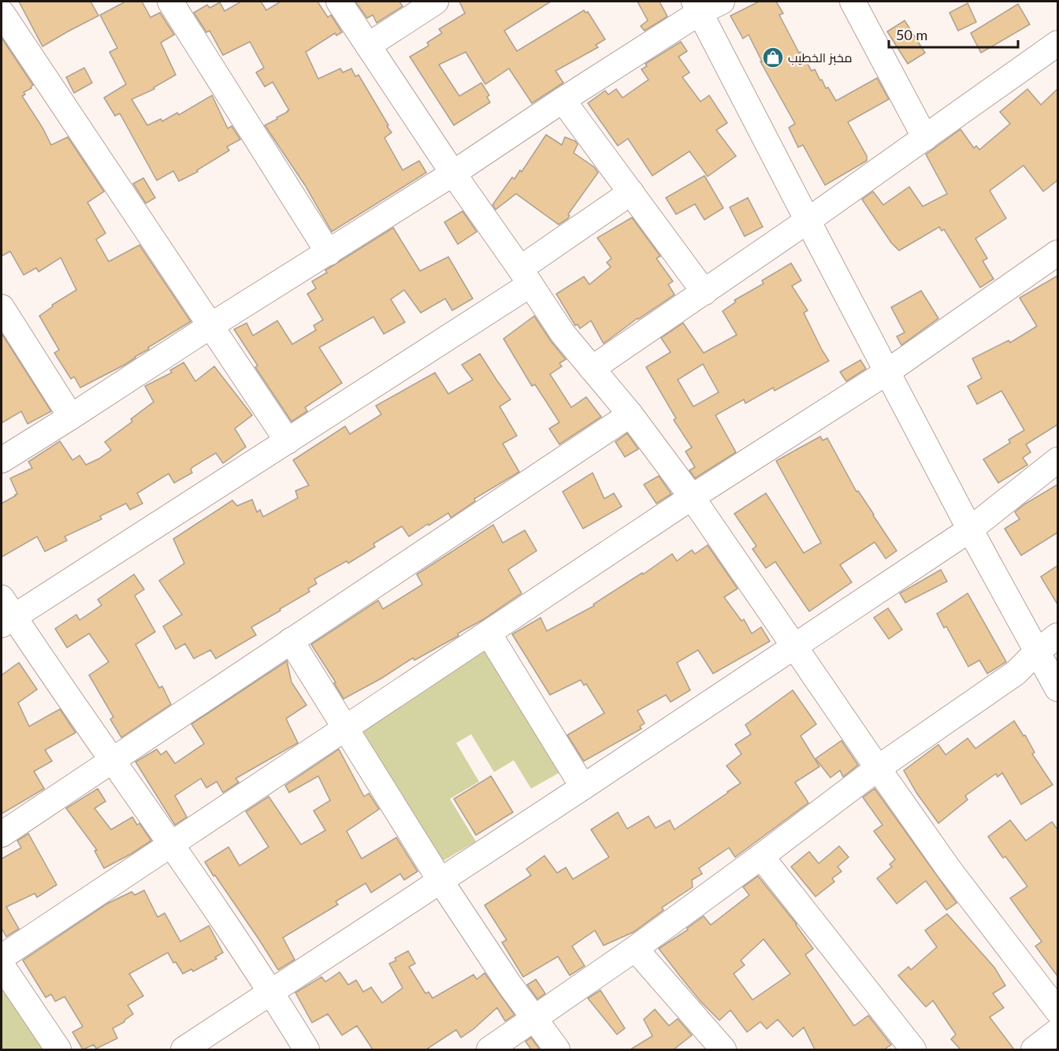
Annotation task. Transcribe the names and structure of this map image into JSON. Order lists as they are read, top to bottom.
{
  "places": {
    "shop": ["مخبز الخطيب"]
  },
  "scale_bar": "50 m"
}
